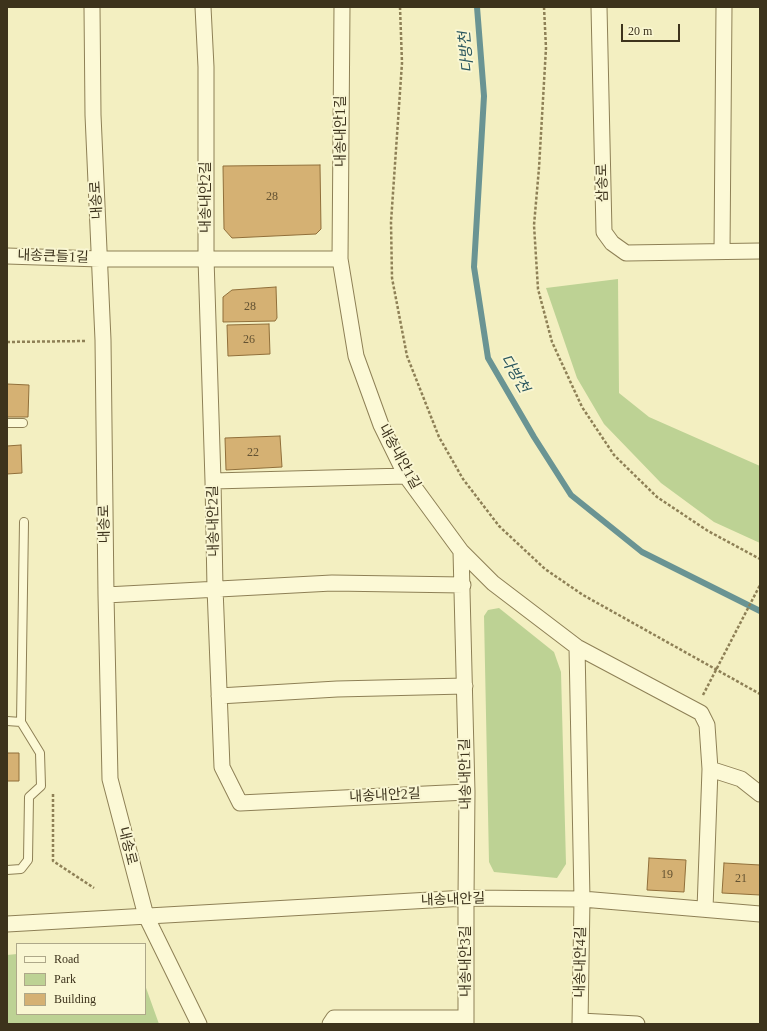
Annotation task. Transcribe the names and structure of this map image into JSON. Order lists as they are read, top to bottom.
{
  "streets": {
    "street": [
      "내송내안1길",
      "삼송로",
      "내송내안2길",
      "내송로",
      "내송큰들1길",
      "내송내안길",
      "내송내안3길",
      "내송내안4길"
    ]
  },
  "crossings": [
    ["내송내안1길", "내송내안2길"],
    ["내송내안1길", "내송큰들1길"],
    ["내송내안1길", "내송내안길"],
    ["내송내안1길", "내송내안3길"],
    ["내송내안2길", "내송큰들1길"],
    ["내송로", "내송큰들1길"],
    ["내송로", "내송내안길"],
    ["내송내안길", "내송내안3길"],
    ["내송내안길", "내송내안4길"]
  ],
  "water": ["다방천"],
  "house_numbers": [
    "28",
    "28",
    "26",
    "22",
    "19",
    "21"
  ],
  "legend": ["Road", "Park", "Building"],
  "scale_bar": "20 m"
}
